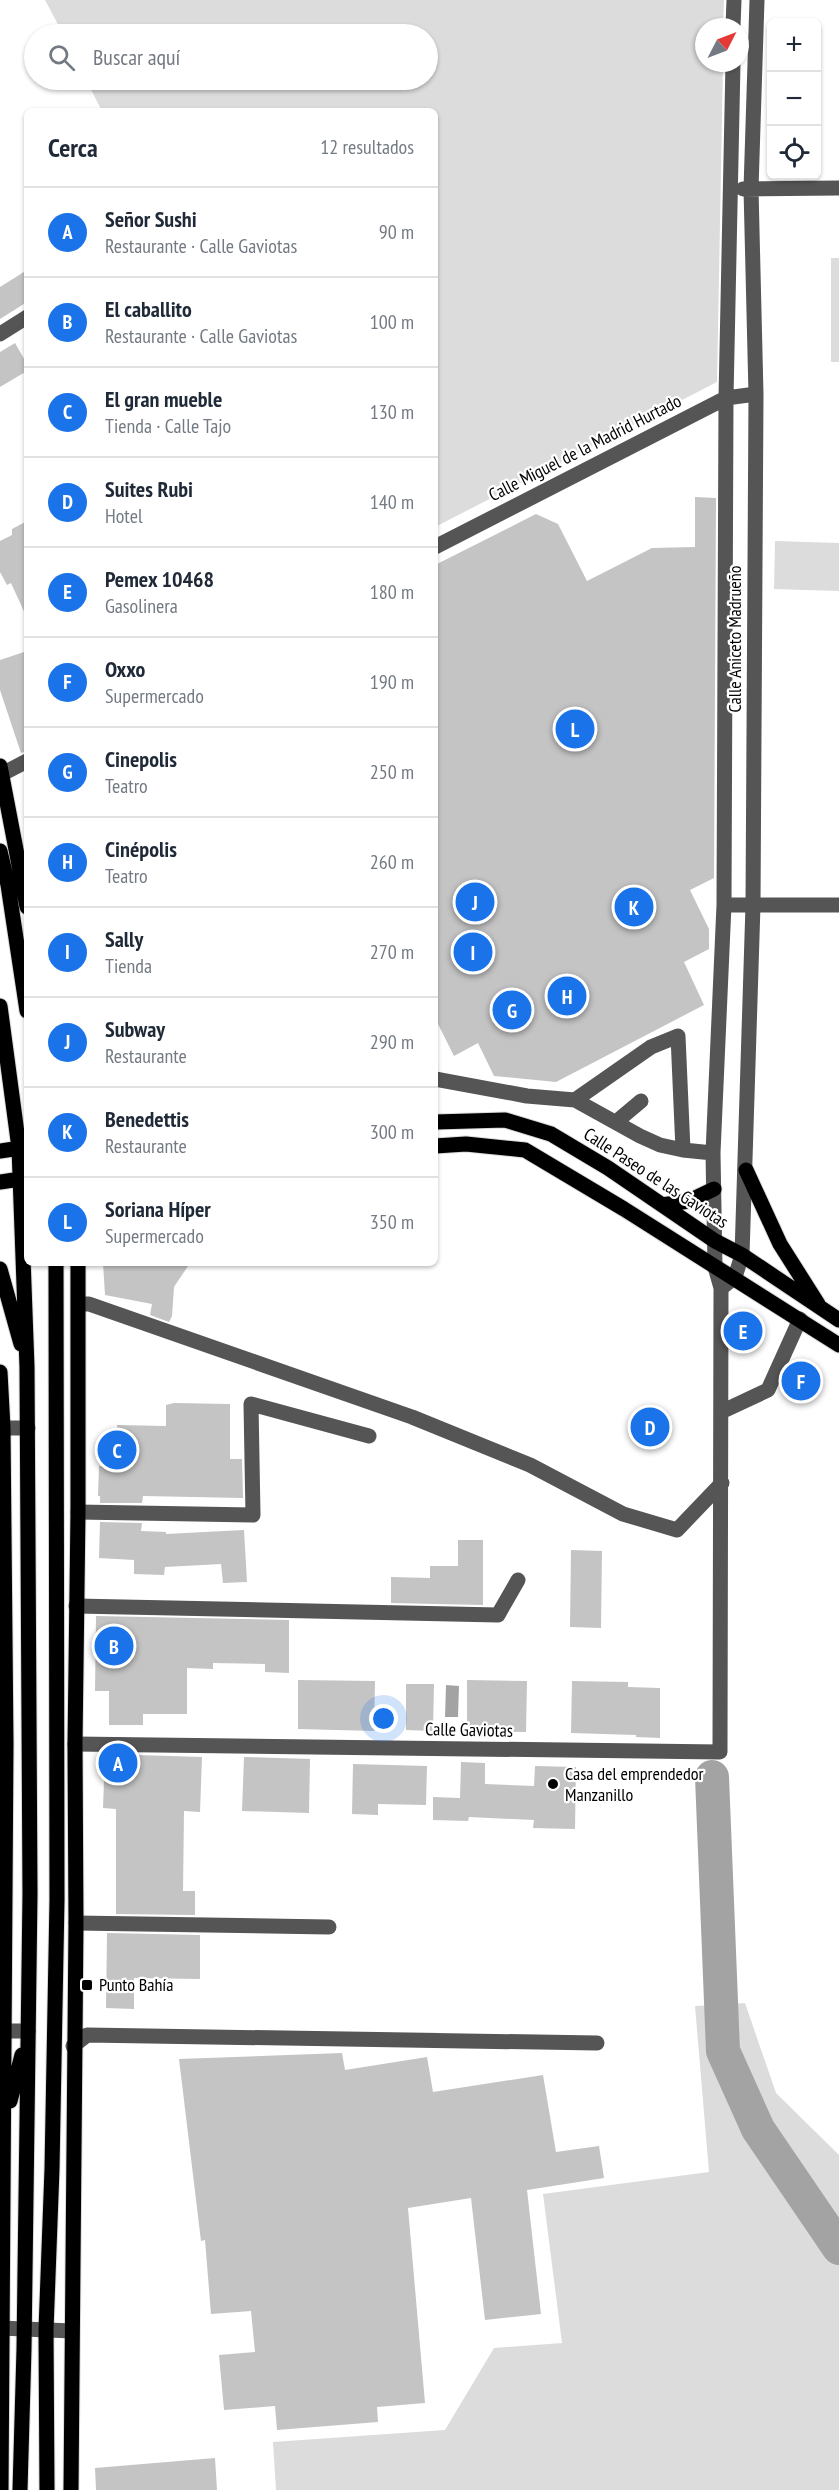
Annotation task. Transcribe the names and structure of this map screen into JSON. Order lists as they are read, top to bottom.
{
  "streets": {
    "main road": ["Calle Paseo de las Gaviotas"],
    "street": ["Calle Miguel de la Madrid Hurtado", "Calle Aniceto Madrueño", "Calle Gaviotas"]
  },
  "crossings": [
    ["Calle Miguel de la Madrid Hurtado", "Calle Aniceto Madrueño"],
    ["Calle Aniceto Madrueño", "Calle Paseo de las Gaviotas"],
    ["Calle Aniceto Madrueño", "Calle Gaviotas"]
  ],
  "places": {
    "other": ["Casa del emprendedor Manzanillo"],
    "transit": ["Punto Bahía"]
  },
  "north": "top right",
  "page": {
    "map_buttons": ["+", "−"],
    "search": "Buscar aquí",
    "heading": ["Cerca", "12 resultados"],
    "list": [
      {
        "mark": "A",
        "name": "Señor Sushi",
        "note": "Restaurante · Calle Gaviotas",
        "value": "90 m"
      },
      {
        "mark": "B",
        "name": "El caballito",
        "note": "Restaurante · Calle Gaviotas",
        "value": "100 m"
      },
      {
        "mark": "C",
        "name": "El gran mueble",
        "note": "Tienda · Calle Tajo",
        "value": "130 m"
      },
      {
        "mark": "D",
        "name": "Suites Rubi",
        "note": "Hotel",
        "value": "140 m"
      },
      {
        "mark": "E",
        "name": "Pemex 10468",
        "note": "Gasolinera",
        "value": "180 m"
      },
      {
        "mark": "F",
        "name": "Oxxo",
        "note": "Supermercado",
        "value": "190 m"
      },
      {
        "mark": "G",
        "name": "Cinepolis",
        "note": "Teatro",
        "value": "250 m"
      },
      {
        "mark": "H",
        "name": "Cinépolis",
        "note": "Teatro",
        "value": "260 m"
      },
      {
        "mark": "I",
        "name": "Sally",
        "note": "Tienda",
        "value": "270 m"
      },
      {
        "mark": "J",
        "name": "Subway",
        "note": "Restaurante",
        "value": "290 m"
      },
      {
        "mark": "K",
        "name": "Benedettis",
        "note": "Restaurante",
        "value": "300 m"
      },
      {
        "mark": "L",
        "name": "Soriana Híper",
        "note": "Supermercado",
        "value": "350 m"
      }
    ],
    "pins": [
      "L",
      "J",
      "K",
      "I",
      "H",
      "G",
      "E",
      "F",
      "D",
      "C",
      "B",
      "A"
    ]
  }
}
